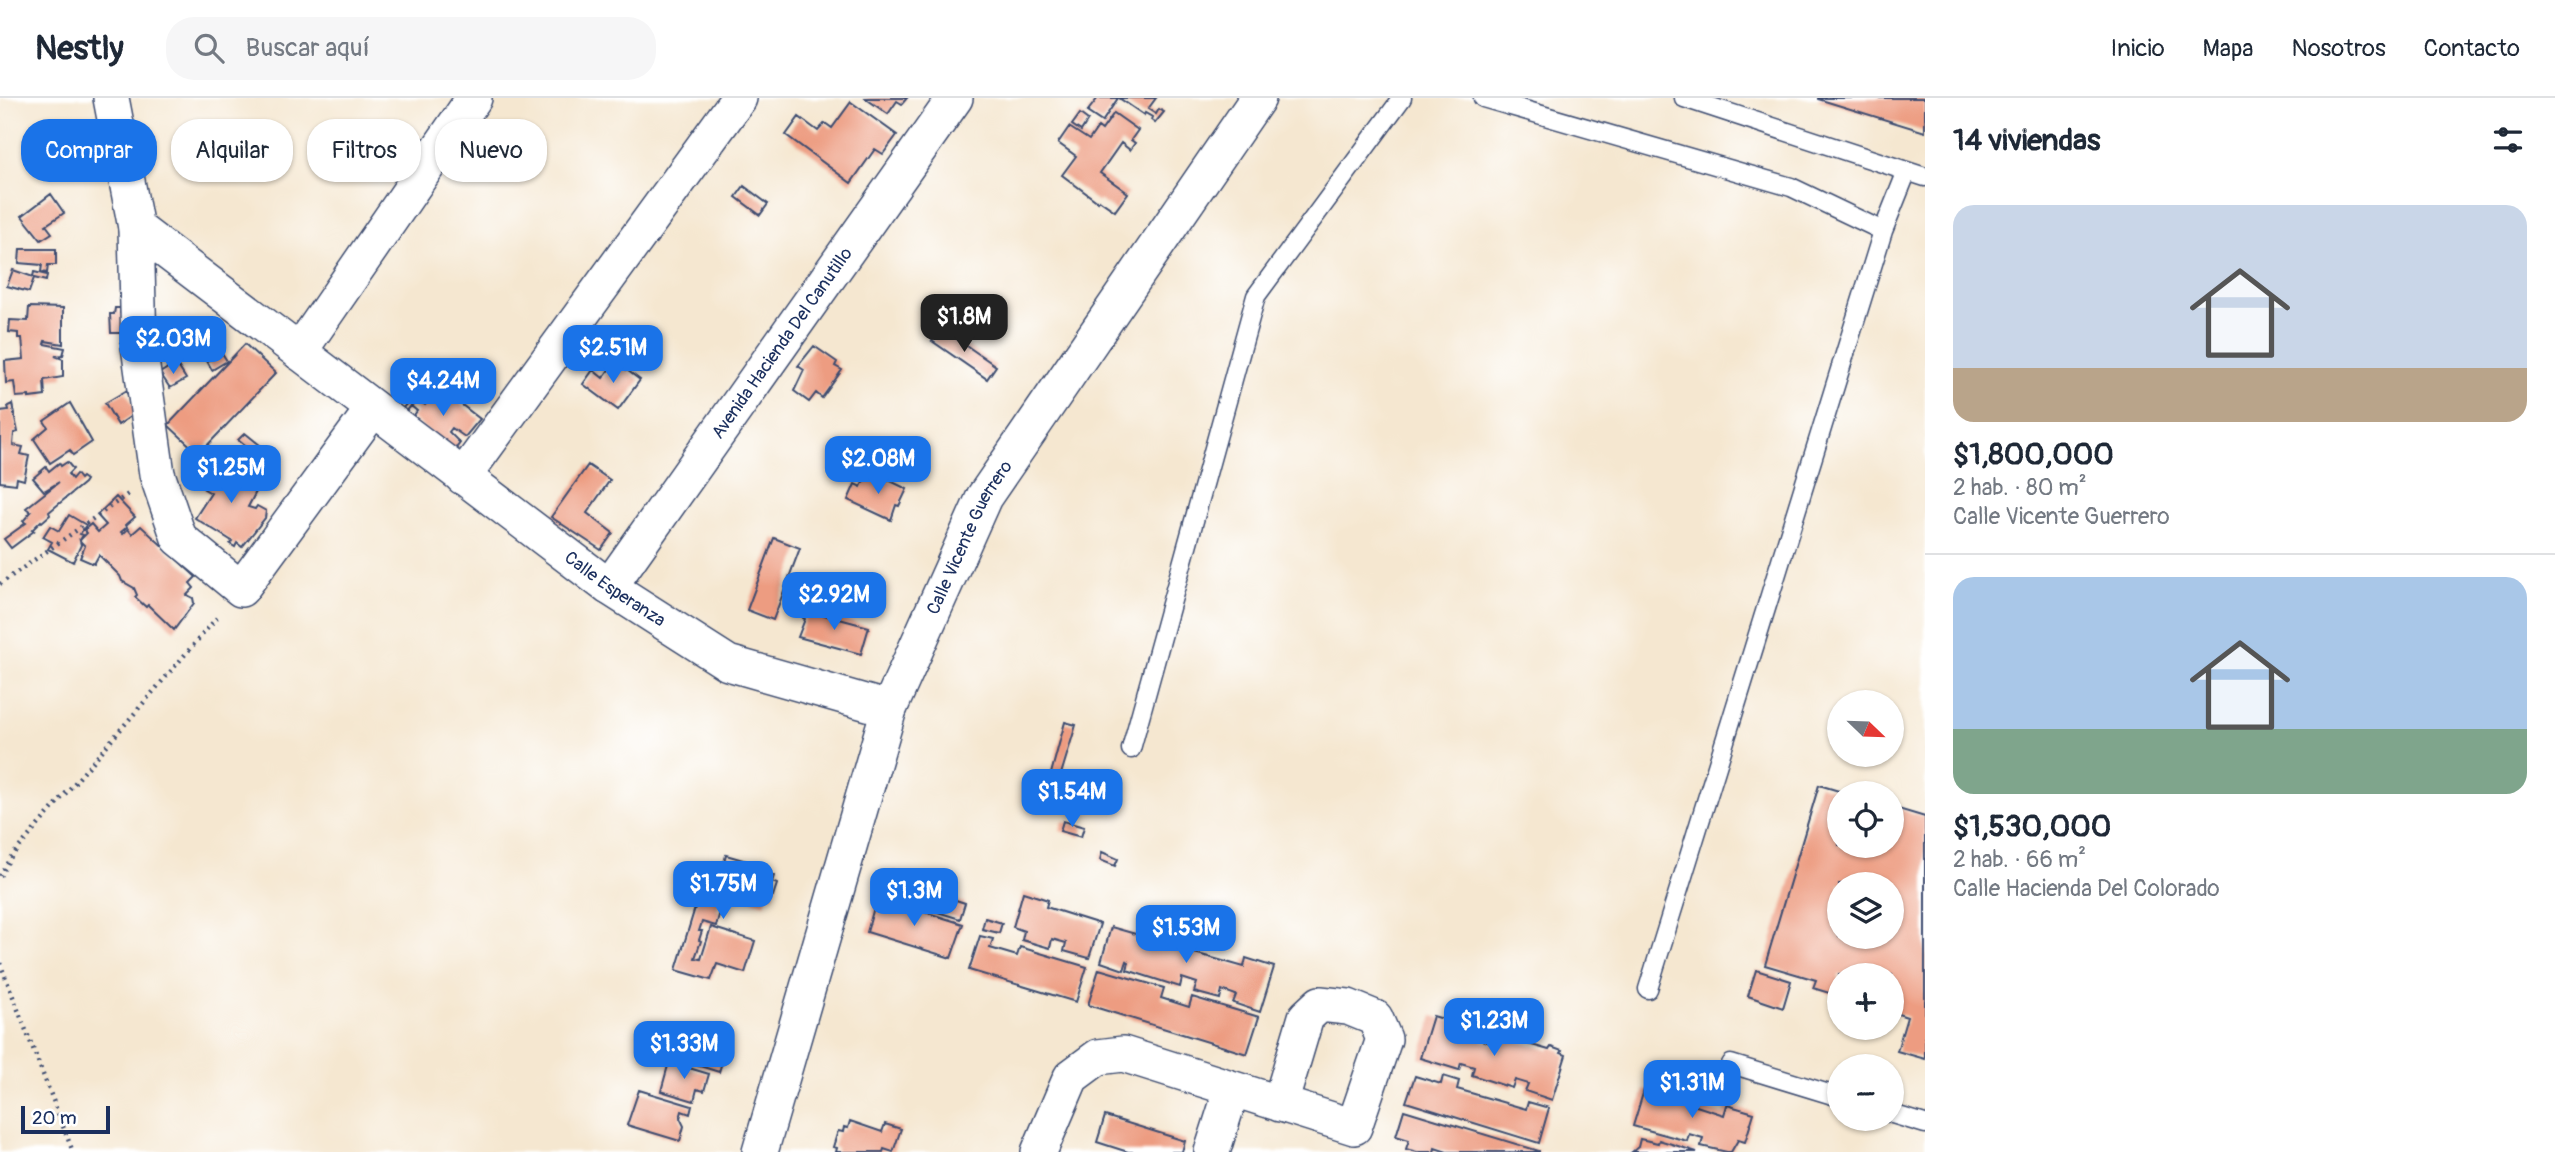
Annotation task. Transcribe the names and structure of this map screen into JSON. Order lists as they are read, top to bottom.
{
  "streets": {
    "street": ["Avenida Hacienda Del Canutillo", "Calle Vicente Guerrero", "Calle Esperanza"]
  },
  "crossings": [
    ["Avenida Hacienda Del Canutillo", "Calle Esperanza"],
    ["Calle Vicente Guerrero", "Calle Esperanza"]
  ],
  "scale_bar": "20 m",
  "north": "bottom right",
  "page": {
    "header": "Nestly",
    "search": "Buscar aquí",
    "nav": [
      "Inicio",
      "Mapa",
      "Nosotros",
      "Contacto"
    ],
    "heading": "14 viviendas",
    "chip": [
      "Comprar",
      "Alquilar",
      "Filtros",
      "Nuevo"
    ],
    "list": [
      {
        "name": "$1,800,000",
        "note": "2 hab. · 80 m² · Calle Vicente Guerrero"
      },
      {
        "name": "$1,530,000",
        "note": "2 hab. · 66 m² · Calle Hacienda Del Colorado"
      }
    ],
    "price": [
      "$1.8M",
      "$2.03M",
      "$2.51M",
      "$4.24M",
      "$2.08M",
      "$1.25M",
      "$2.92M",
      "$1.54M",
      "$1.75M",
      "$1.3M",
      "$1.53M",
      "$1.23M",
      "$1.33M",
      "$1.31M"
    ],
    "map_buttons": ["+", "−"],
    "scale": "20 m"
  }
}
